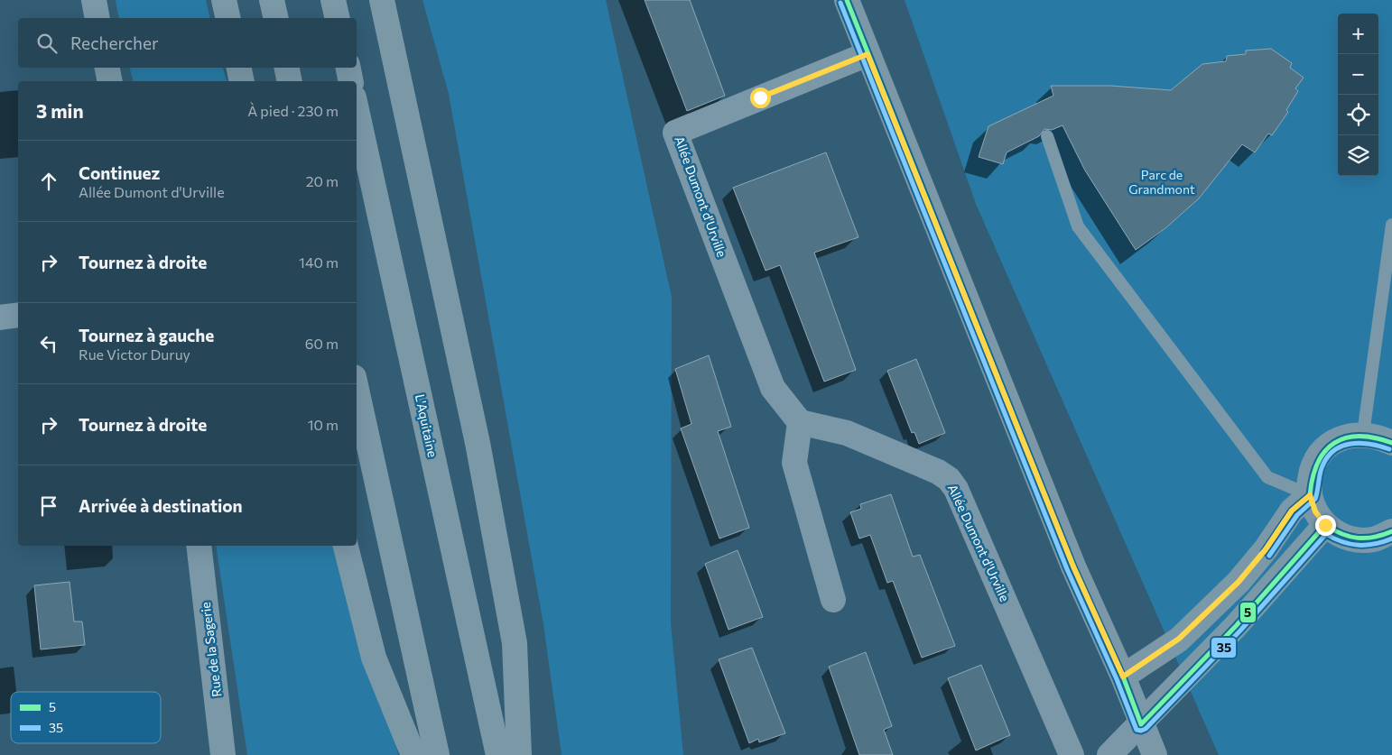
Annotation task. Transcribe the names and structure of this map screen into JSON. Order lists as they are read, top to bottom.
{
  "streets": {
    "highway": ["L'Aquitaine"],
    "street": ["Allée Dumont d'Urville", "Rue de la Sagerie"]
  },
  "parks": ["Parc de Grandmont"],
  "lines": ["transit line 5", "transit line 35"],
  "legend": ["5", "35"],
  "page": {
    "map_buttons": ["+", "−"],
    "search": "Rechercher",
    "heading": ["3 min", "À pied · 230 m"],
    "list": [
      ["Continuez", "Allée Dumont d'Urville", "20 m"],
      ["Tournez à droite", "140 m"],
      ["Tournez à gauche", "Rue Victor Duruy", "60 m"],
      ["Tournez à droite", "10 m"],
      "Arrivée à destination"
    ]
  }
}
